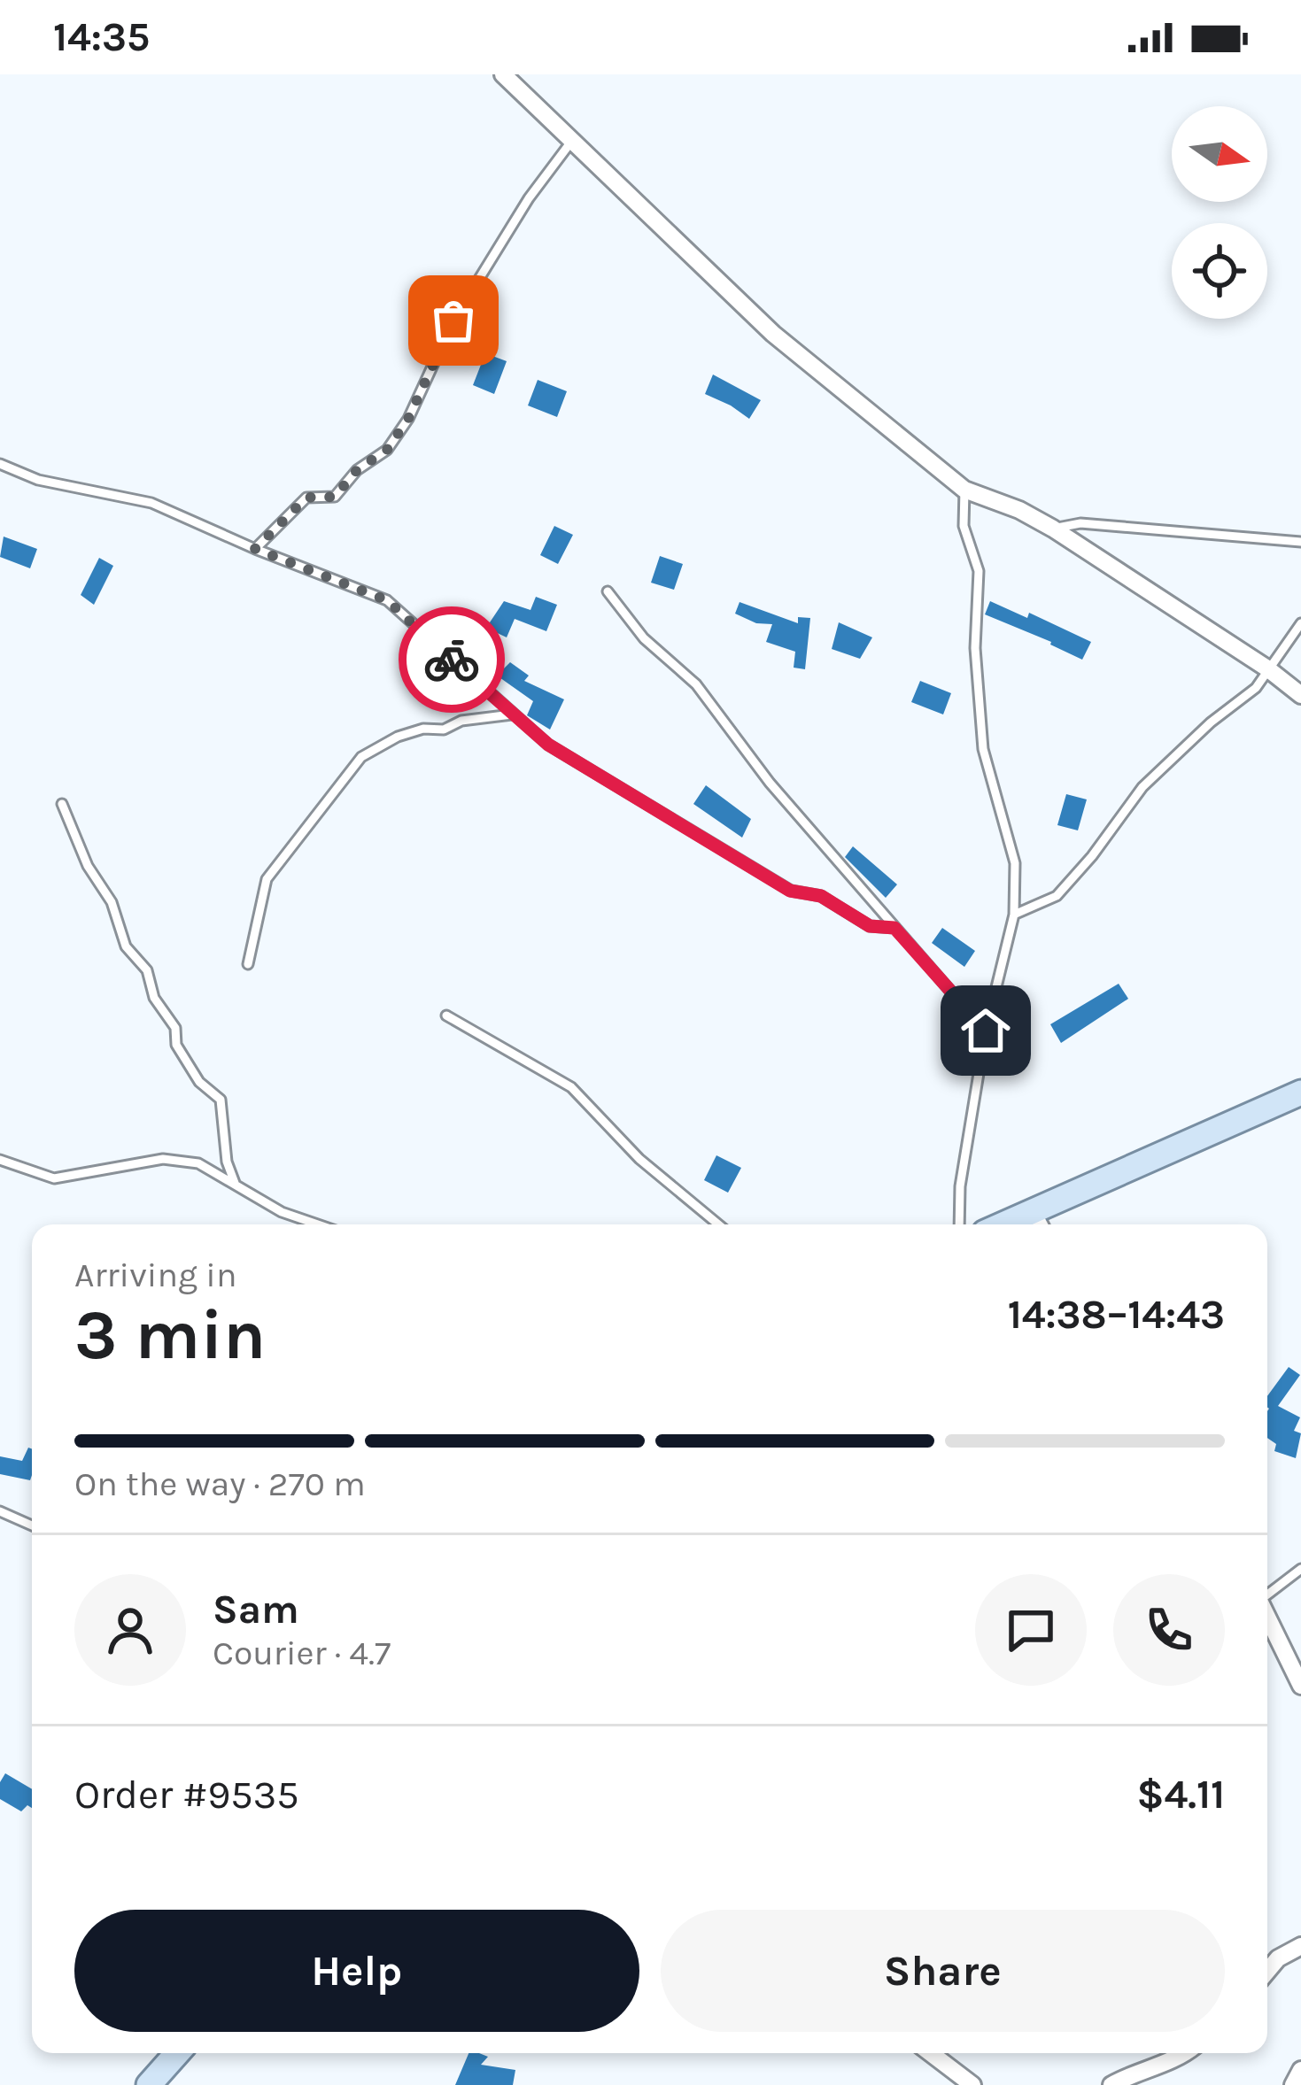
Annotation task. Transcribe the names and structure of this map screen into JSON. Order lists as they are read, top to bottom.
{
  "north": "right",
  "page": {
    "status": "14:35",
    "heading": ["3 min", "Arriving in", "14:38–14:43"],
    "panel": [
      "Sam",
      "Courier · 4.7",
      "Order #9535",
      "$4.11"
    ],
    "bar": "On the way · 270 m",
    "buttons": ["Help", "Share"]
  }
}
